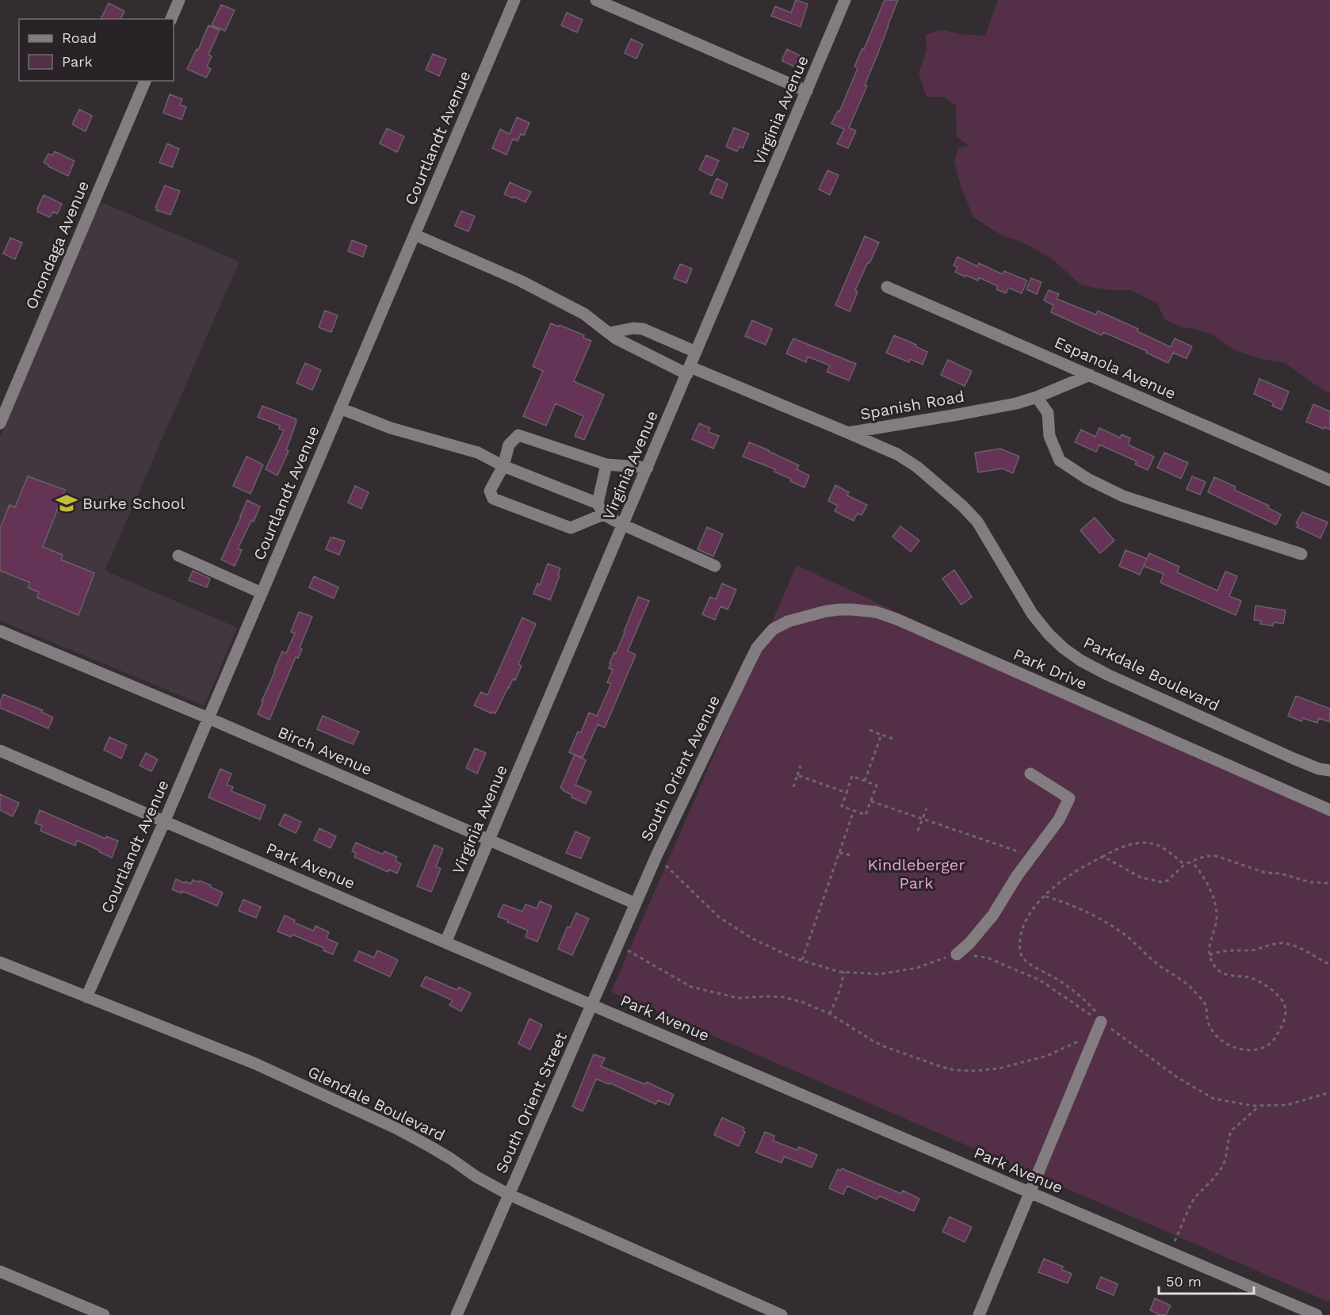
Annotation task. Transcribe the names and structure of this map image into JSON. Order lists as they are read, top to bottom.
{
  "streets": {
    "street": [
      "Virginia Avenue",
      "Courtlandt Avenue",
      "Onondaga Avenue",
      "Espanola Avenue",
      "Spanish Road",
      "Park Drive",
      "Parkdale Boulevard",
      "Birch Avenue",
      "South Orient Avenue",
      "Park Avenue",
      "South Orient Street",
      "Glendale Boulevard"
    ]
  },
  "crossings": [
    ["Virginia Avenue", "Spanish Road"],
    ["Virginia Avenue", "Birch Avenue"],
    ["Virginia Avenue", "Park Avenue"],
    ["Courtlandt Avenue", "Spanish Road"],
    ["Courtlandt Avenue", "Birch Avenue"],
    ["Courtlandt Avenue", "Park Avenue"],
    ["Courtlandt Avenue", "Glendale Boulevard"],
    ["Espanola Avenue", "Spanish Road"],
    ["Spanish Road", "Parkdale Boulevard"],
    ["Park Drive", "South Orient Avenue"],
    ["Birch Avenue", "South Orient Avenue"],
    ["Birch Avenue", "South Orient Street"],
    ["South Orient Avenue", "South Orient Street"],
    ["Park Avenue", "South Orient Street"],
    ["South Orient Street", "Glendale Boulevard"]
  ],
  "parks": ["Kindleberger Park"],
  "places": {
    "school or university": ["Burke School"]
  },
  "legend": ["Road", "Park"],
  "scale_bar": "50 m"
}
